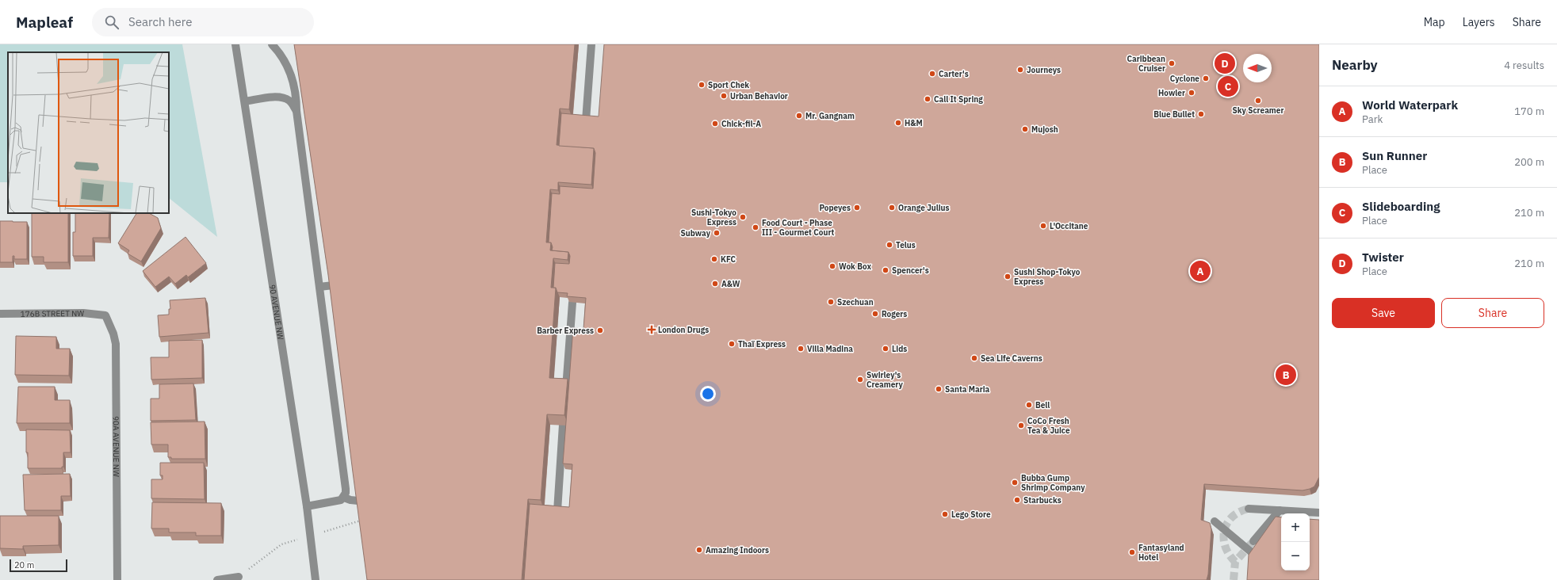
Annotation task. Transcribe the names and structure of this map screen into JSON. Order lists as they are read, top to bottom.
{
  "streets": {
    "street": ["90 AVENUE NW", "176B STREET NW", "90A AVENUE NW"]
  },
  "crossings": [
    ["176B STREET NW", "90A AVENUE NW"]
  ],
  "places": {
    "other": [
      "Caribbean Cruiser",
      "Journeys",
      "Carter's",
      "Cyclone",
      "Sport Chek",
      "Howler",
      "Urban Behavior",
      "Call It Spring",
      "Sky Screamer",
      "Blue Bullet",
      "Mr. Gangnam",
      "H&M",
      "Chick-fil-A",
      "Mujosh",
      "Popeyes",
      "Orange Julius",
      "Sushi-Tokyo Express",
      "L'Occitane",
      "Food Court - Phase III - Gourmet Court",
      "Subway",
      "Telus",
      "KFC",
      "Wok Box",
      "Spencer's",
      "Sushi Shop-Tokyo Express",
      "A&W",
      "Szechuan",
      "Rogers",
      "Barber Express",
      "Thaï Express",
      "Villa Madina",
      "Lids",
      "Sea Life Caverns",
      "Swirley's Creamery",
      "Santa Maria",
      "Bell",
      "CoCo Fresh Tea & Juice",
      "Bubba Gump Shrimp Company",
      "Starbucks",
      "Lego Store",
      "Amazing Indoors",
      "Fantasyland Hotel"
    ],
    "health": ["London Drugs"]
  },
  "scale_bar": "20 m",
  "north": "left",
  "page": {
    "header": "Mapleaf",
    "search": "Search here",
    "nav": ["Map", "Layers", "Share"],
    "heading": ["Nearby", "4 results"],
    "pins": [
      "D",
      "C",
      "A",
      "B"
    ],
    "list": [
      {
        "mark": "A",
        "name": "World Waterpark",
        "note": "Park",
        "value": "170 m"
      },
      {
        "mark": "B",
        "name": "Sun Runner",
        "note": "Place",
        "value": "200 m"
      },
      {
        "mark": "C",
        "name": "Slideboarding",
        "note": "Place",
        "value": "210 m"
      },
      {
        "mark": "D",
        "name": "Twister",
        "note": "Place",
        "value": "210 m"
      }
    ],
    "buttons": ["Save", "Share"],
    "map_buttons": ["+", "−"],
    "scale": "20 m"
  }
}
